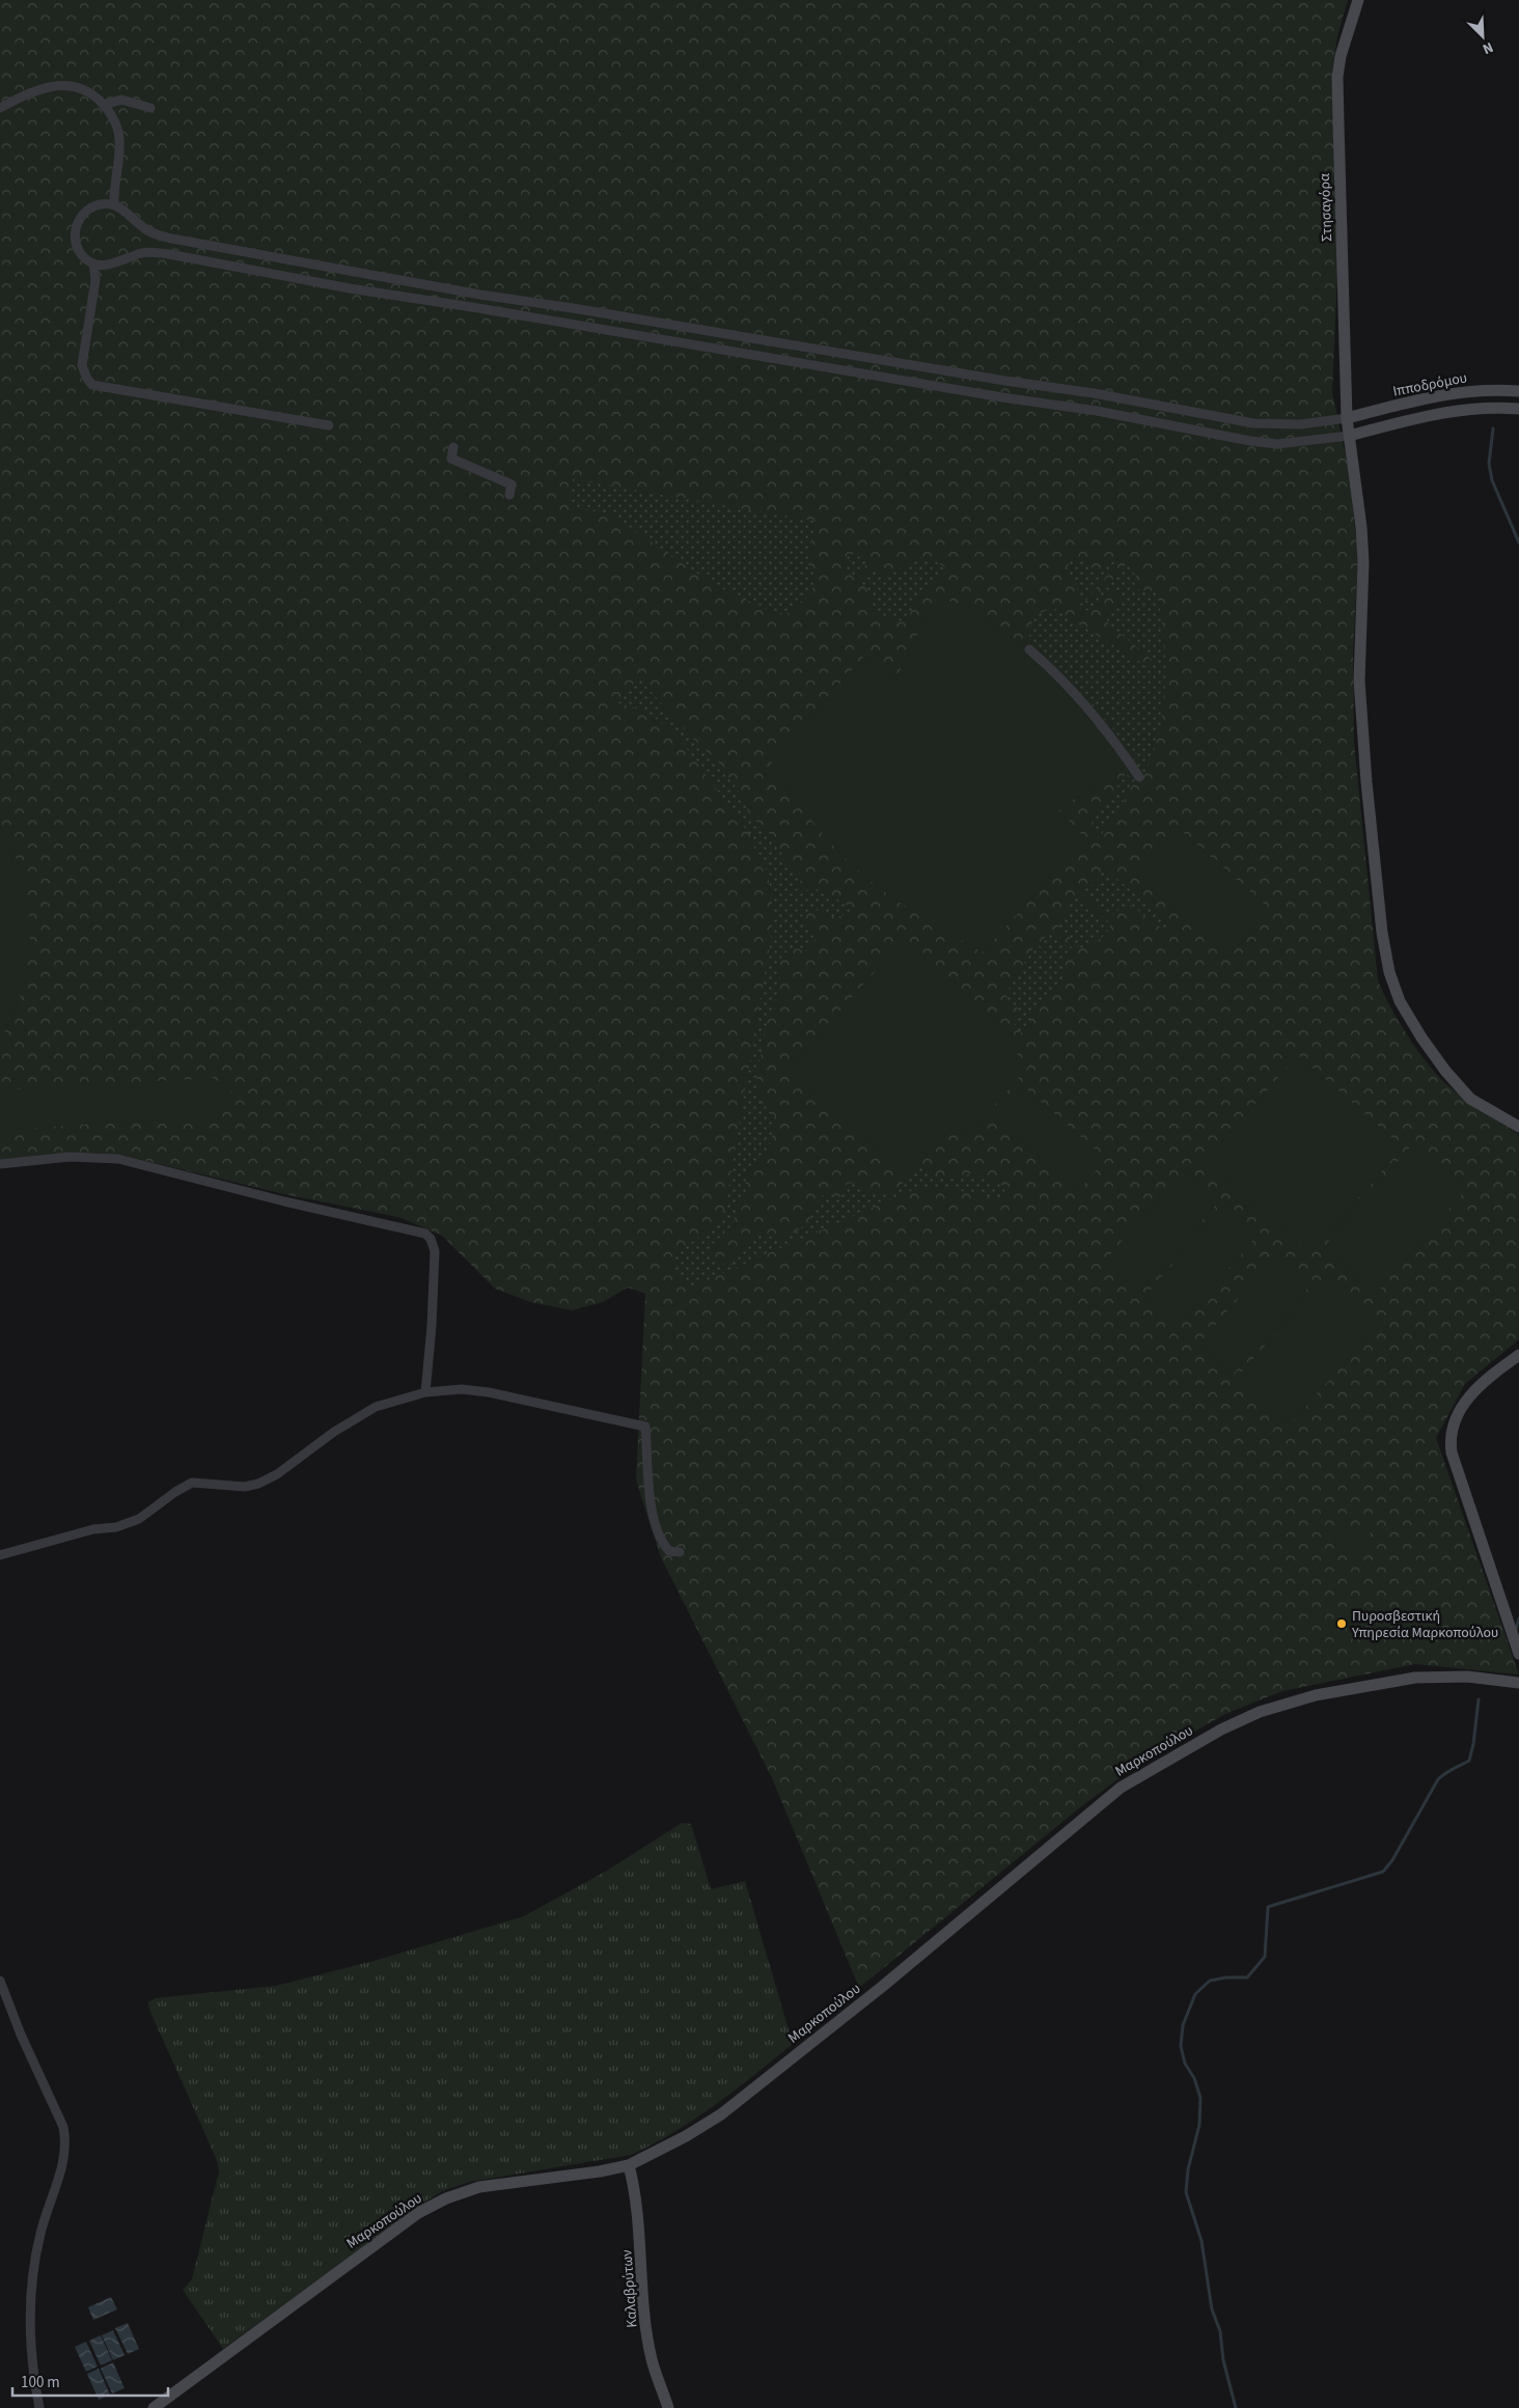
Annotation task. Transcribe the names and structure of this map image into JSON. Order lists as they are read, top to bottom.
{
  "streets": {
    "main road": [
      "Στησαγόρα",
      "Ιπποδρόμου",
      "Μαρκοπούλου",
      "Καλαβρύτων"
    ]
  },
  "crossings": [
    ["Στησαγόρα", "Ιπποδρόμου"],
    ["Μαρκοπούλου", "Καλαβρύτων"]
  ],
  "places": ["Πυροσβεστική Υπηρεσία Μαρκοπούλου"],
  "scale_bar": "100 m",
  "north": "bottom right"
}
